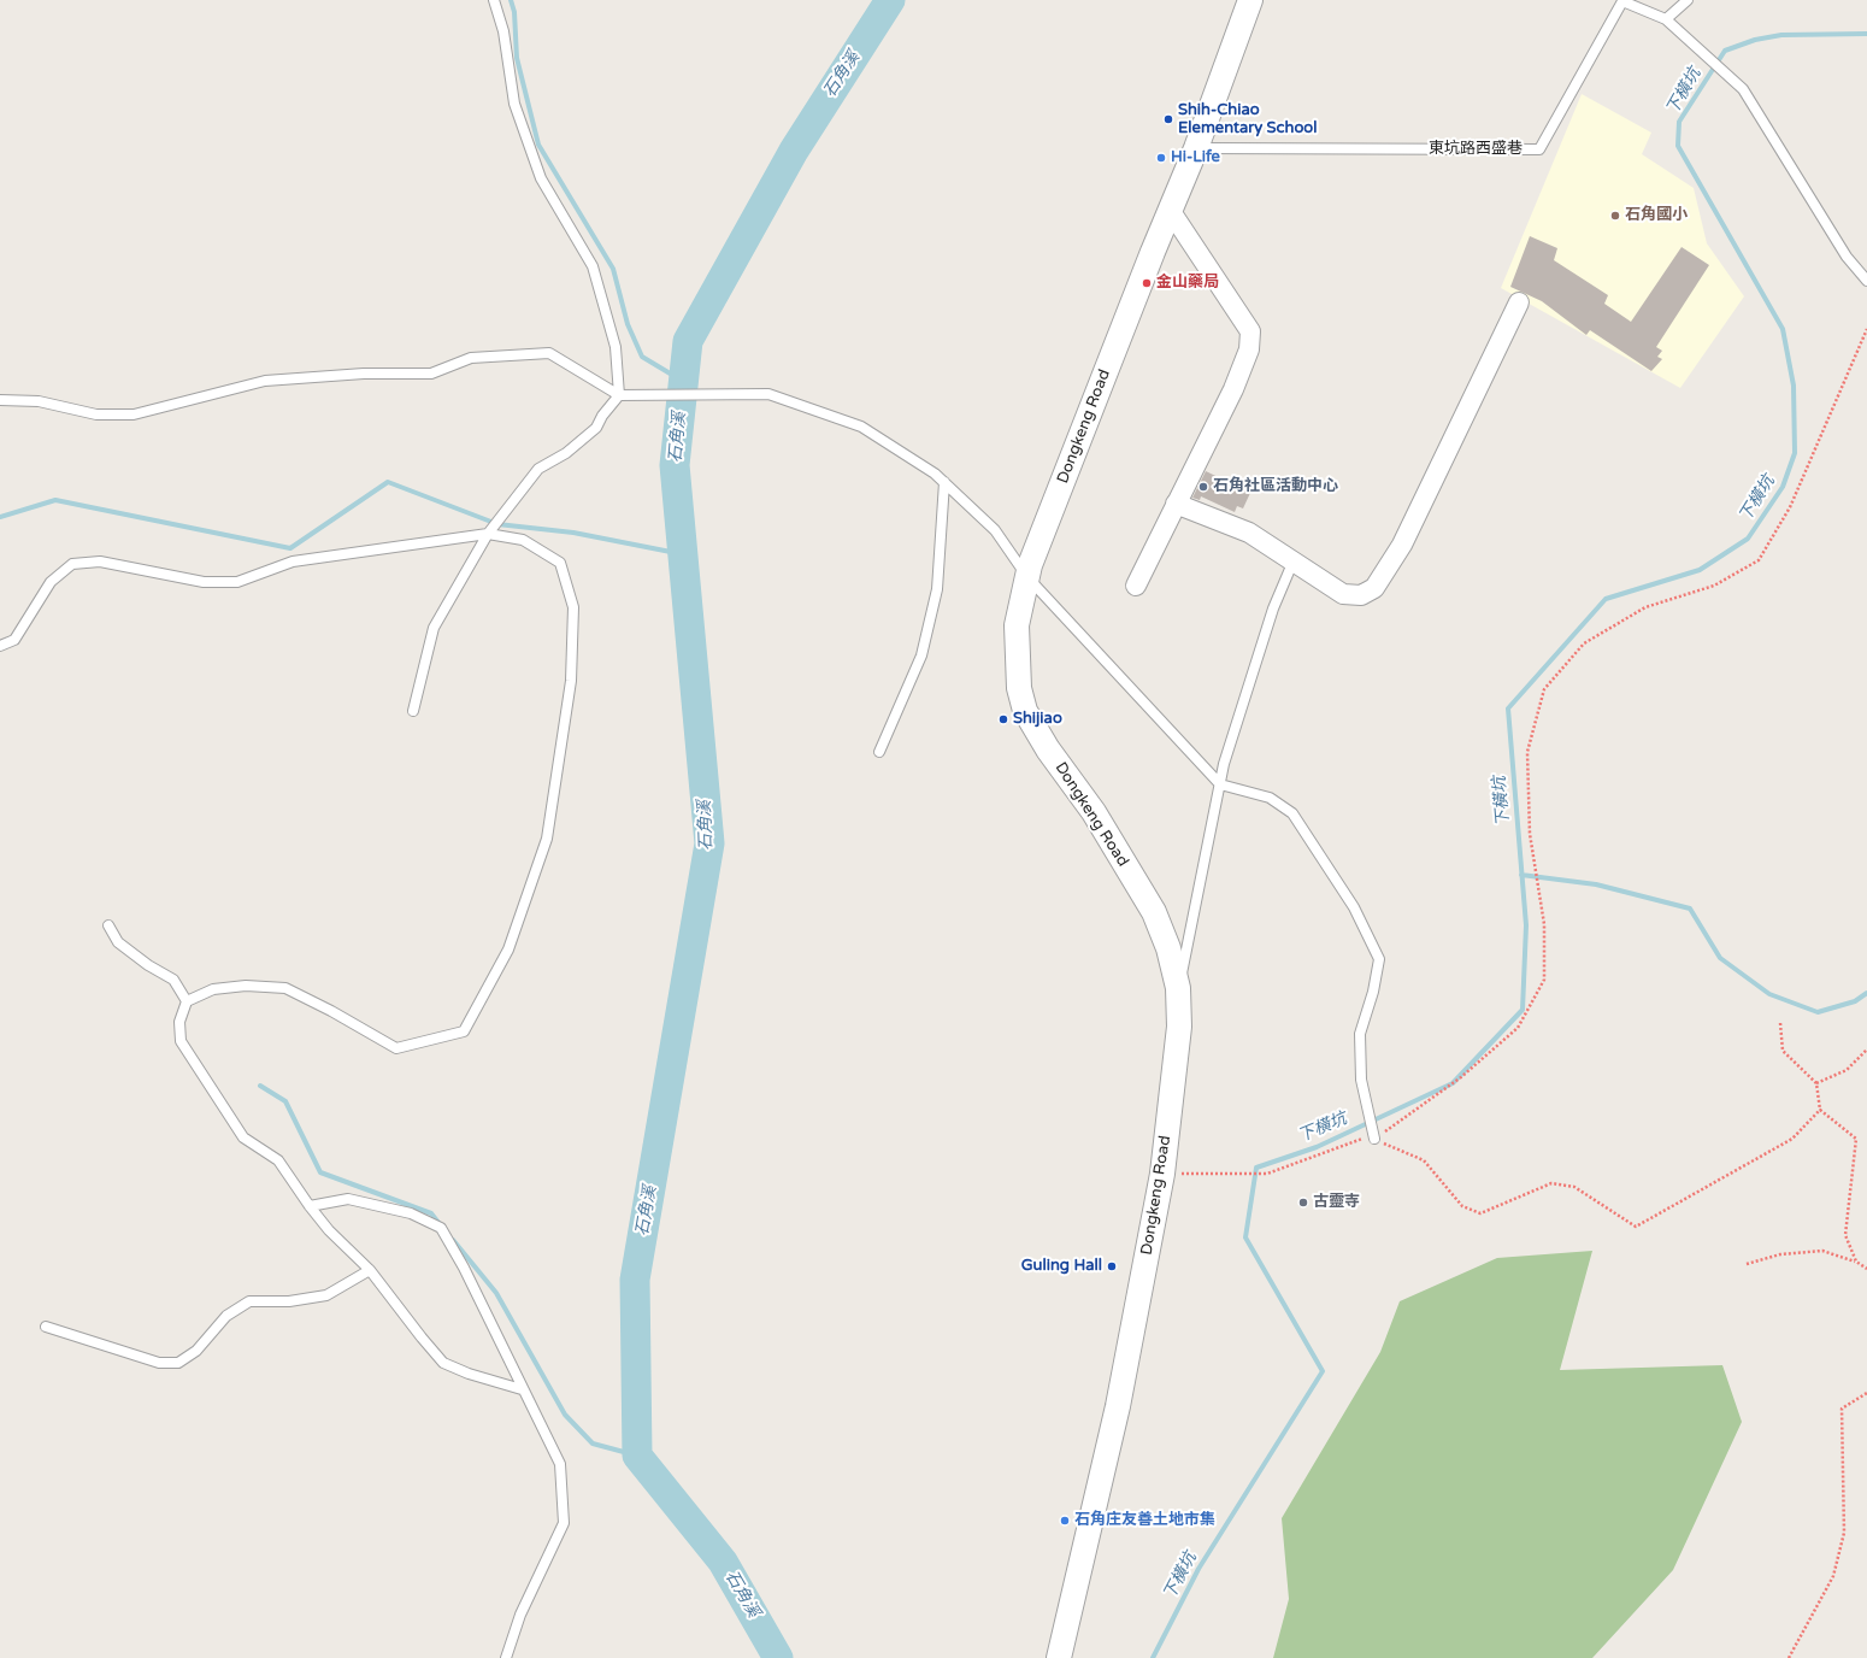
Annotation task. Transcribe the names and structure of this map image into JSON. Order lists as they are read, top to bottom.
{
  "streets": {
    "street": ["Dongkeng Road"],
    "lane": ["東坑路西盛巷"]
  },
  "crossings": [
    ["東坑路西盛巷", "Dongkeng Road"]
  ],
  "water": ["石角溪", "下橫坑"],
  "places": [
    "Shih-Chiao Elementary School",
    "Hi-Life",
    "石角國小",
    "金山藥局",
    "石角社區活動中心",
    "Shijiao",
    "古靈寺",
    "Guling Hall",
    "石角庄友善土地市集"
  ]
}
